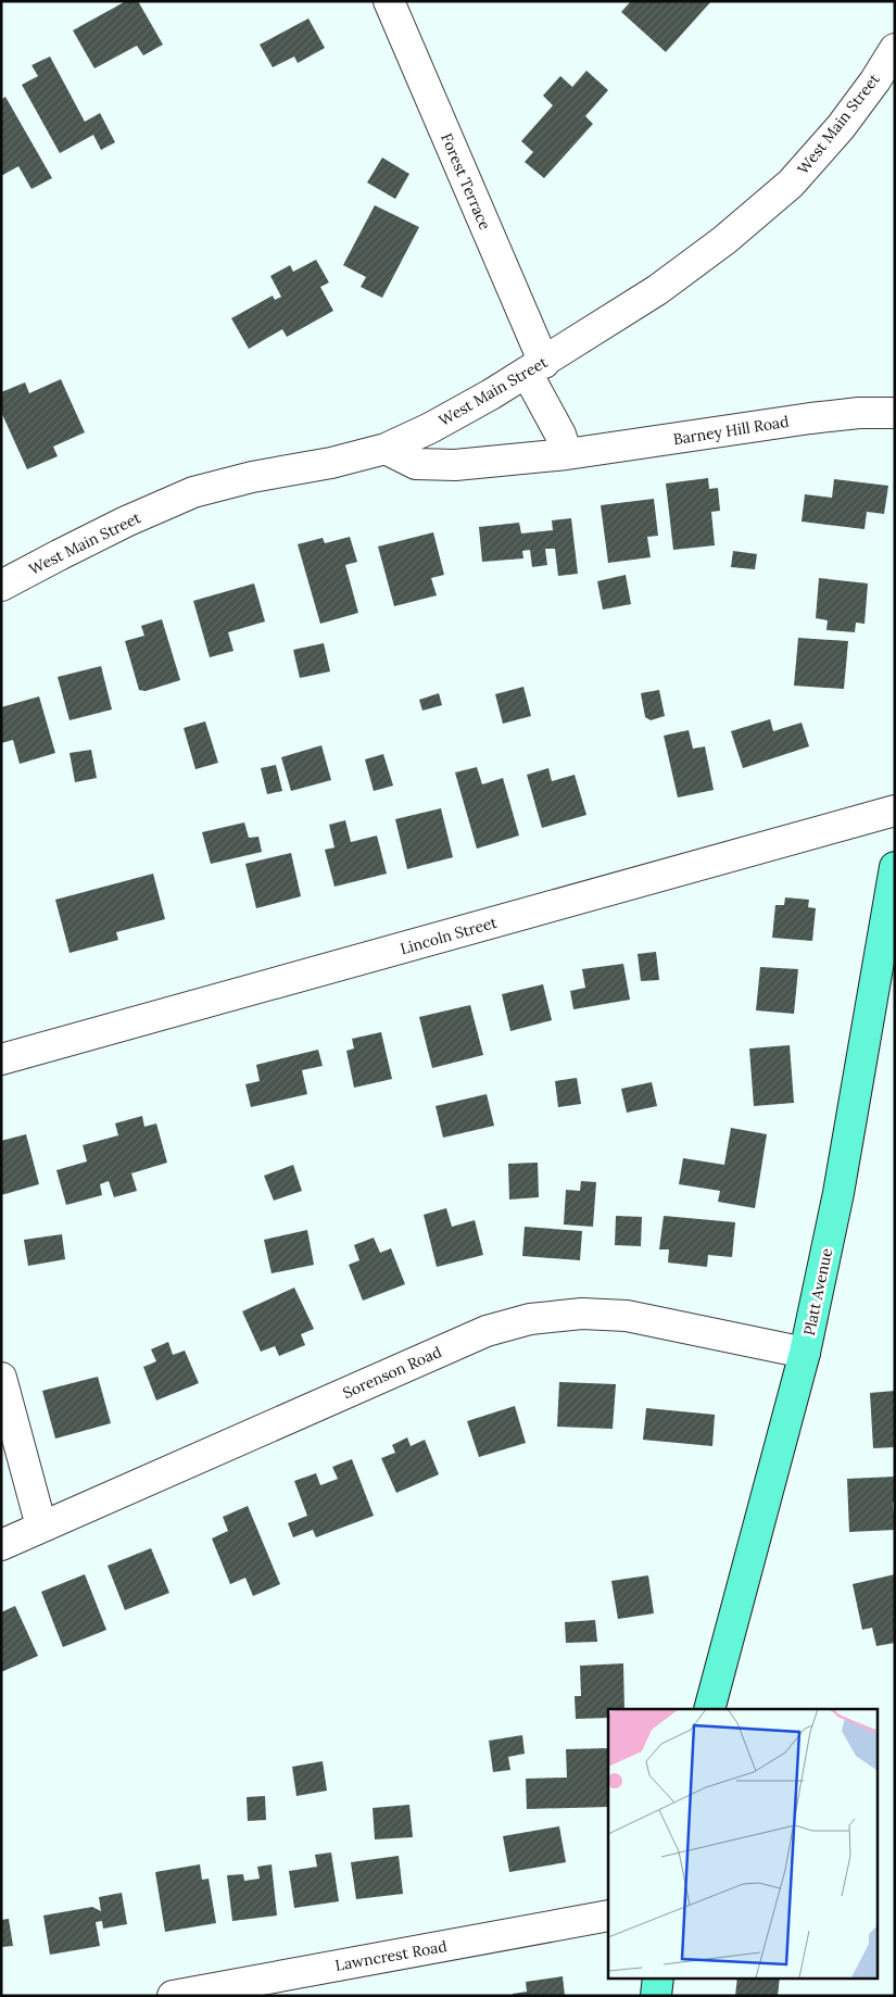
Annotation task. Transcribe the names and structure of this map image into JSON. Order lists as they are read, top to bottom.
{
  "streets": {
    "main road": ["Platt Avenue"],
    "street": [
      "West Main Street",
      "Forest Terrace",
      "Barney Hill Road",
      "Lincoln Street",
      "Sorenson Road",
      "Lawncrest Road"
    ]
  },
  "crossings": [
    ["West Main Street", "Forest Terrace"],
    ["West Main Street", "Barney Hill Road"],
    ["Platt Avenue", "Sorenson Road"]
  ]
}
